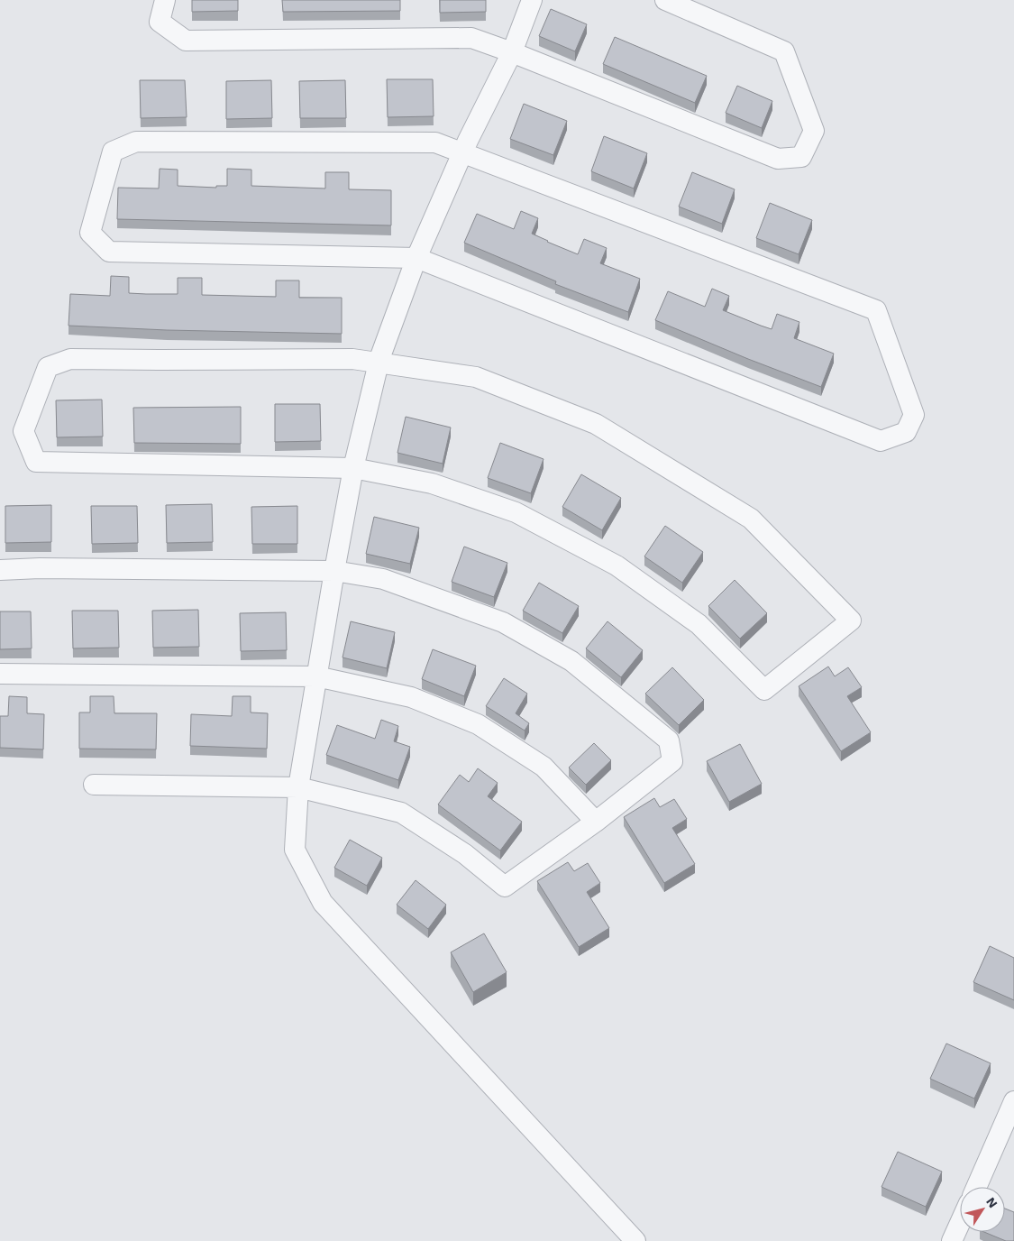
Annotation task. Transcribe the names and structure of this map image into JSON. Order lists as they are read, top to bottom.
{
  "north": "top right"
}
